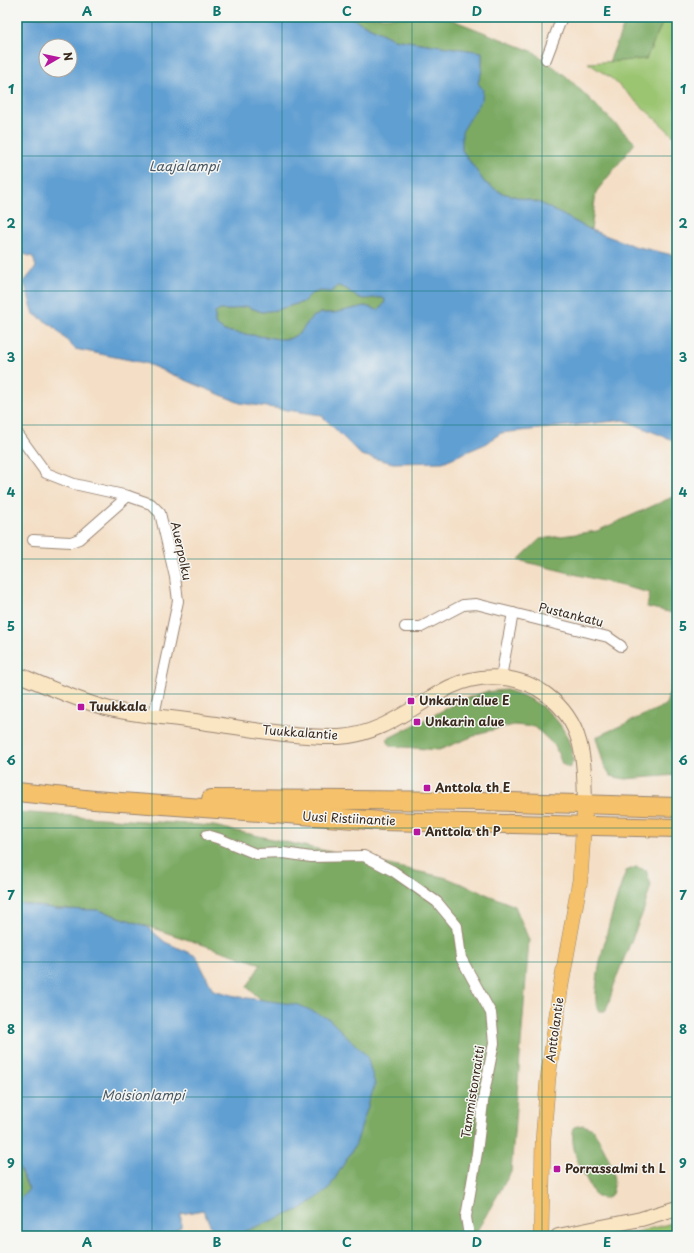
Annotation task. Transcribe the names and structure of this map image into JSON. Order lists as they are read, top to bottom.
{
  "streets": {
    "highway": ["Uusi Ristiinantie"],
    "main road": ["Anttolantie"],
    "street": [
      "Auerpolku",
      "Pustankatu",
      "Tuukkalantie",
      "Tammistonraitti"
    ]
  },
  "crossings": [
    ["Auerpolku", "Tuukkalantie"],
    ["Tuukkalantie", "Uusi Ristiinantie"],
    ["Tuukkalantie", "Anttolantie"],
    ["Uusi Ristiinantie", "Anttolantie"]
  ],
  "water": ["Laajalampi", "Moisionlampi"],
  "places": {
    "transit": [
      "Unkarin alue E",
      "Tuukkala",
      "Unkarin alue",
      "Anttola th E",
      "Anttola th P",
      "Porrassalmi th L"
    ]
  },
  "north": "right",
  "grid": {
    "columns": [
      "A",
      "B",
      "C",
      "D",
      "E"
    ],
    "rows": [
      "1",
      "2",
      "3",
      "4",
      "5",
      "6",
      "7",
      "8",
      "9"
    ]
  }
}
